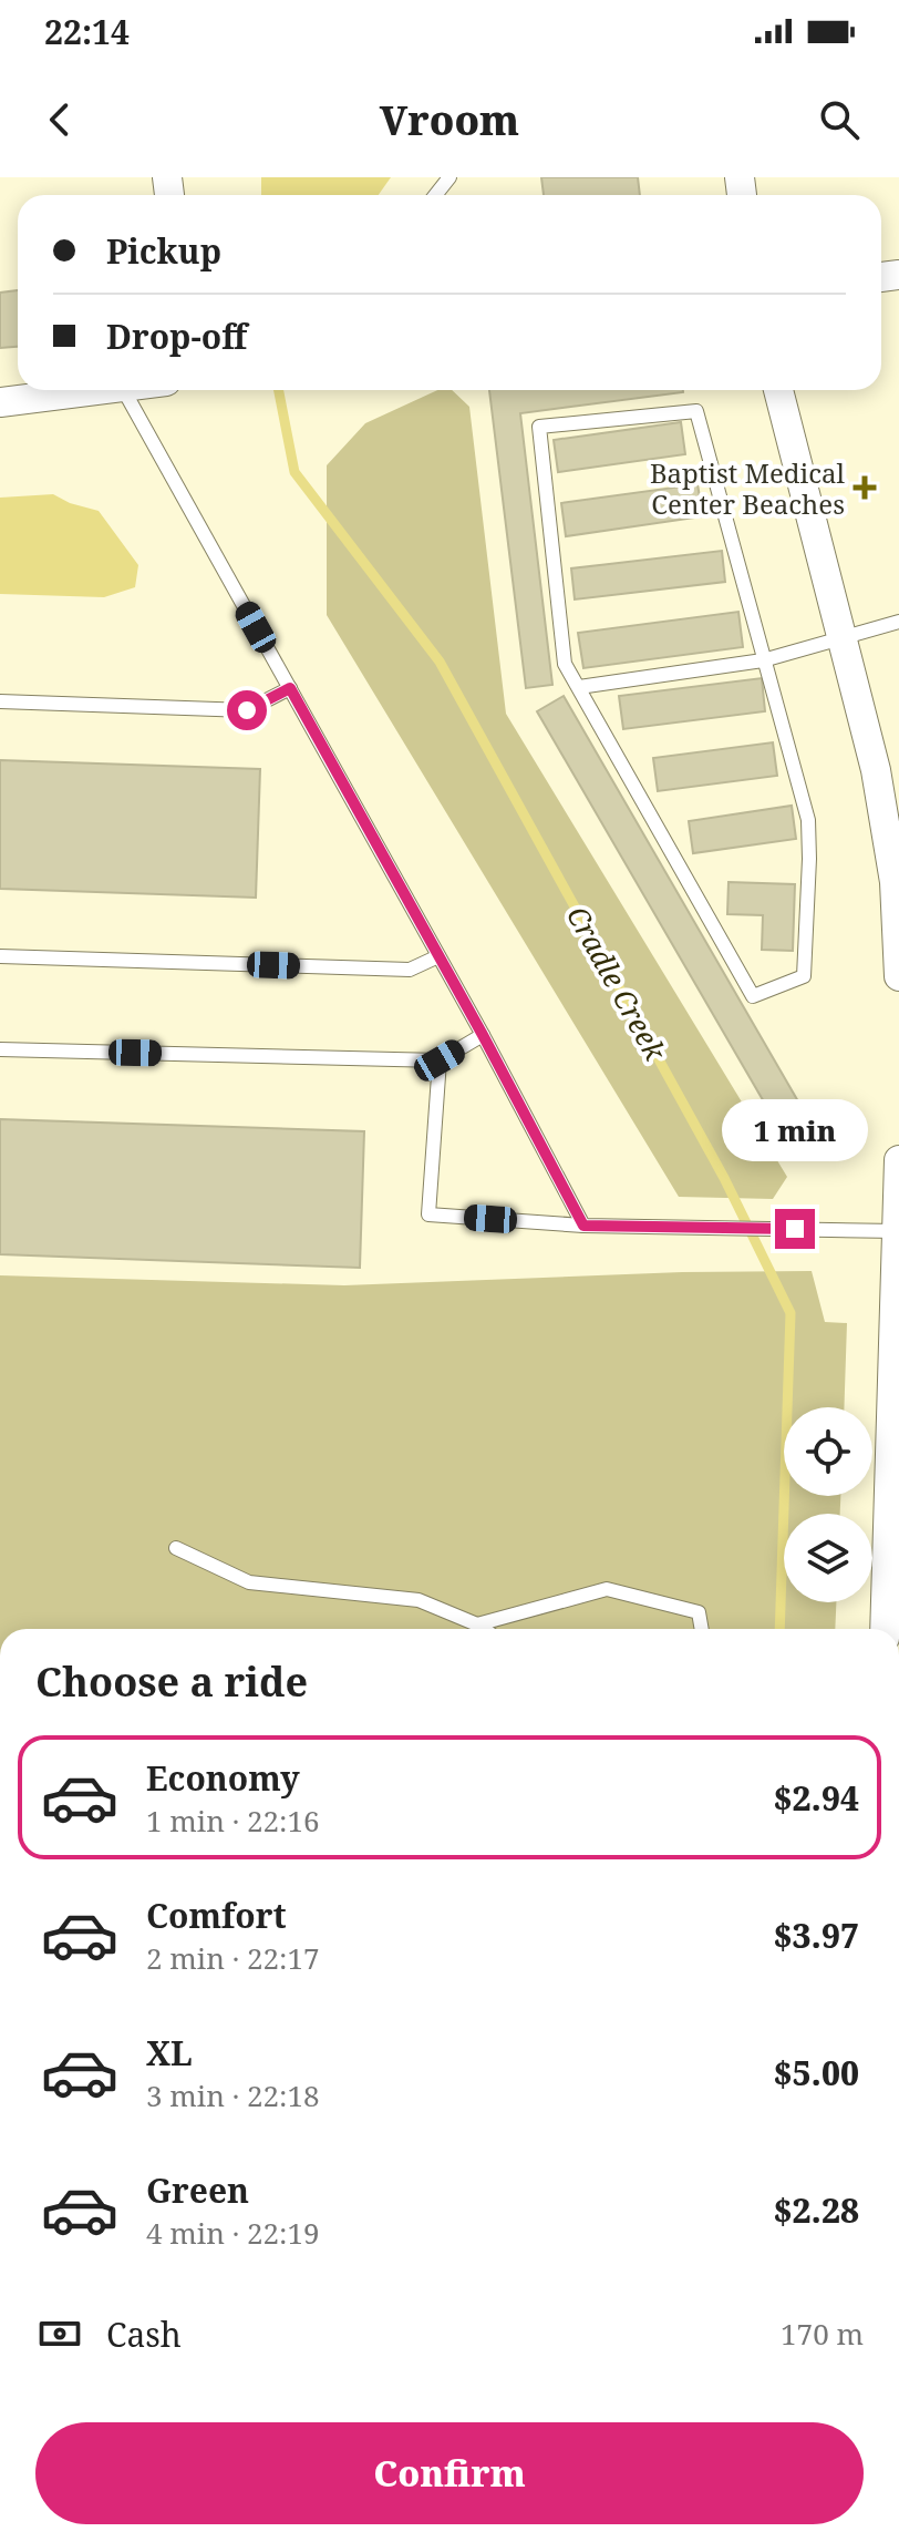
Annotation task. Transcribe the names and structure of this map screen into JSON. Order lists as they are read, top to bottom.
{
  "water": ["Cradle Creek"],
  "places": {
    "health": ["Baptist Medical Center Beaches"]
  },
  "page": {
    "status": "22:14",
    "header": "Vroom",
    "banner": ["Pickup", "Drop-off"],
    "bubble": "1 min",
    "heading": "Choose a ride",
    "list": [
      {
        "name": "Economy",
        "note": "1 min · 22:16",
        "value": "$2.94"
      },
      {
        "name": "Comfort",
        "note": "2 min · 22:17",
        "value": "$3.97"
      },
      {
        "name": "XL",
        "note": "3 min · 22:18",
        "value": "$5.00"
      },
      {
        "name": "Green",
        "note": "4 min · 22:19",
        "value": "$2.28"
      }
    ],
    "pay": ["Cash", "170 m"],
    "buttons": "Confirm"
  }
}
